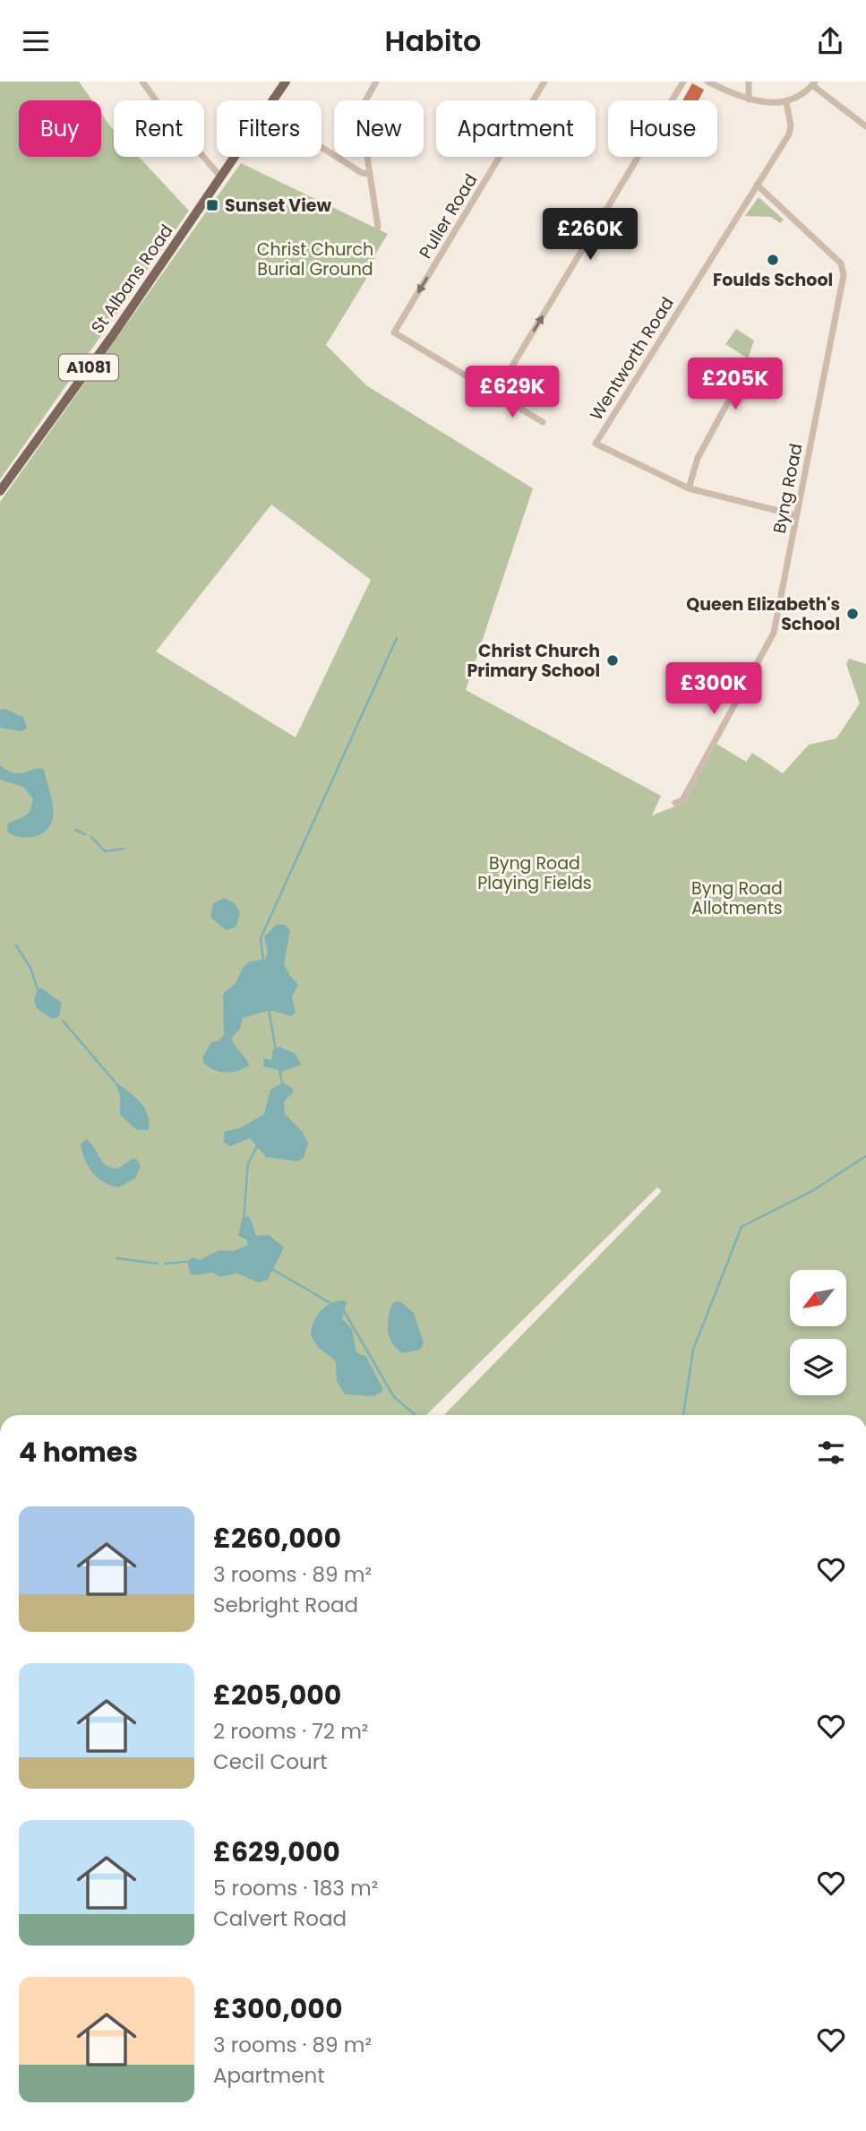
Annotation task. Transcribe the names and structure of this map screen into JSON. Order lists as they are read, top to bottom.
{
  "streets": {
    "main road": ["St Albans Road", "A1081"],
    "street": ["Puller Road", "Wentworth Road", "Byng Road"]
  },
  "crossings": [
    ["Wentworth Road", "Byng Road"]
  ],
  "parks": ["Christ Church Burial Ground", "Byng Road Playing Fields", "Byng Road Allotments"],
  "places": {
    "transit": ["Sunset View"],
    "other": ["Foulds School", "Queen Elizabeth's School", "Christ Church Primary School"]
  },
  "north": "bottom left",
  "page": {
    "header": "Habito",
    "chip": [
      "Buy",
      "Rent",
      "Filters",
      "New",
      "Apartment",
      "House"
    ],
    "price": [
      "£260K",
      "£205K",
      "£629K",
      "£300K"
    ],
    "heading": "4 homes",
    "list": [
      {
        "name": "£260,000",
        "note": "3 rooms · 89 m² · Sebright Road"
      },
      {
        "name": "£205,000",
        "note": "2 rooms · 72 m² · Cecil Court"
      },
      {
        "name": "£629,000",
        "note": "5 rooms · 183 m² · Calvert Road"
      },
      {
        "name": "£300,000",
        "note": "3 rooms · 89 m² · Apartment"
      }
    ]
  }
}
